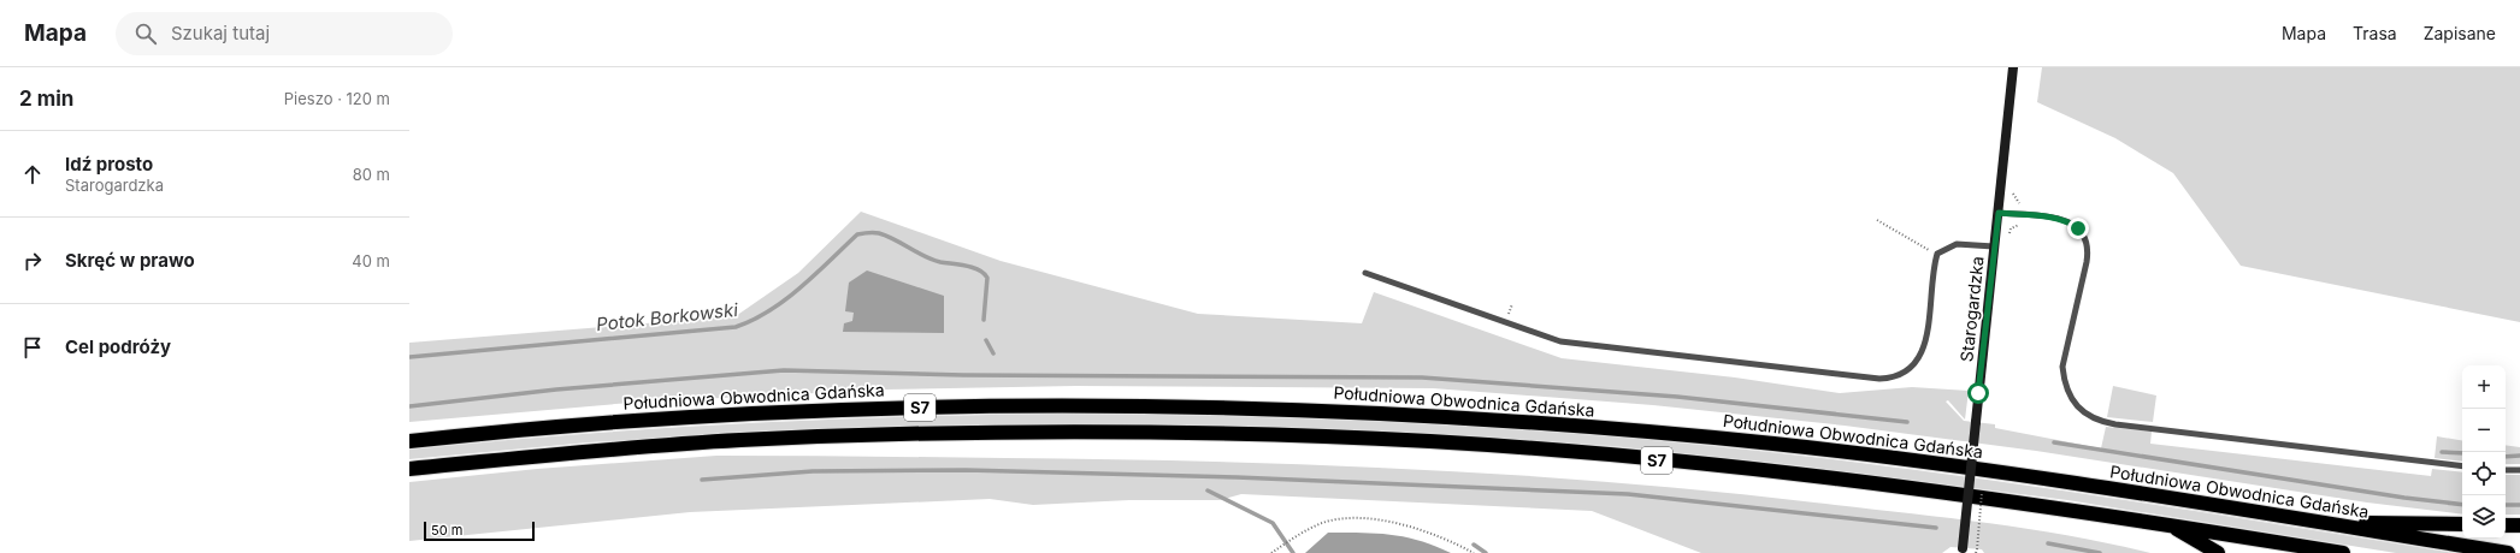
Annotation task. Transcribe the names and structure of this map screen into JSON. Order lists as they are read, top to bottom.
{
  "streets": {
    "highway": ["Południowa Obwodnica Gdańska", "S7"],
    "main road": ["Starogardzka"]
  },
  "water": ["Potok Borkowski"],
  "scale_bar": "50 m",
  "page": {
    "header": "Mapa",
    "search": "Szukaj tutaj",
    "nav": ["Mapa", "Trasa", "Zapisane"],
    "heading": ["2 min", "Pieszo · 120 m"],
    "list": [
      ["Idź prosto", "Starogardzka", "80 m"],
      ["Skręć w prawo", "40 m"],
      "Cel podróży"
    ],
    "map_buttons": ["+", "−"],
    "scale": "50 m"
  }
}
